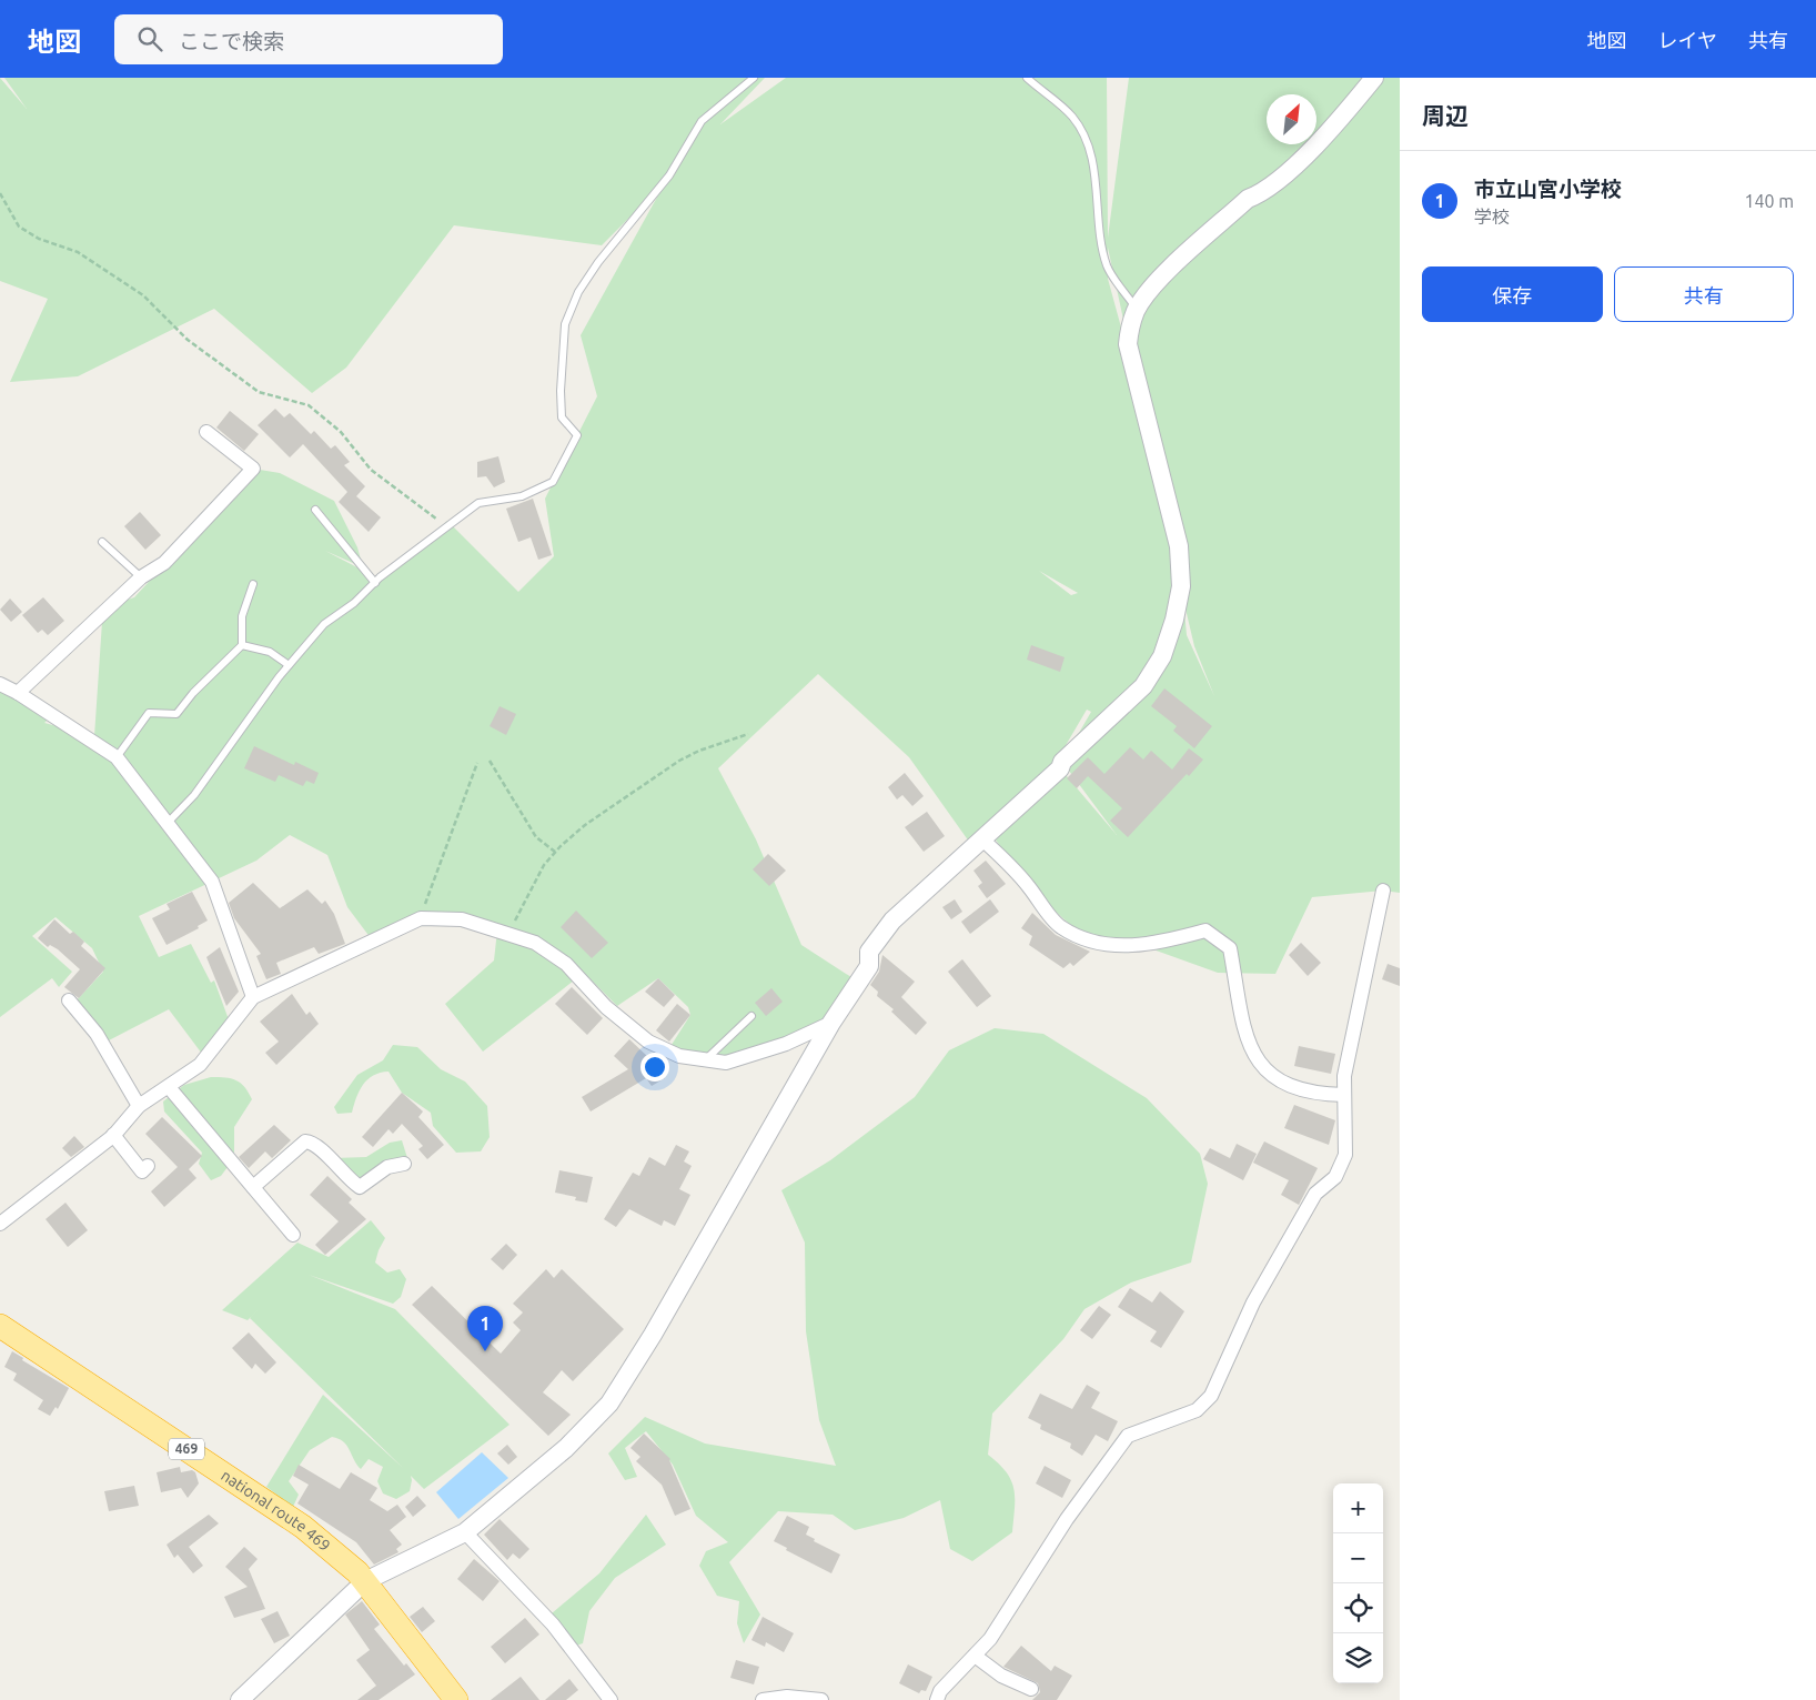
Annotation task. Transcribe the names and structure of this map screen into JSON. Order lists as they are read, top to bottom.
{
  "streets": {
    "highway": ["469", "national route 469"]
  },
  "north": "top right",
  "page": {
    "header": "地図",
    "search": "ここで検索",
    "nav": ["地図", "レイヤ", "共有"],
    "heading": "周辺",
    "list": [
      {
        "mark": "1",
        "name": "市立山宮小学校",
        "note": "学校",
        "value": "140 m"
      }
    ],
    "buttons": ["保存", "共有"],
    "pins": "1",
    "map_buttons": ["+", "−"]
  }
}
